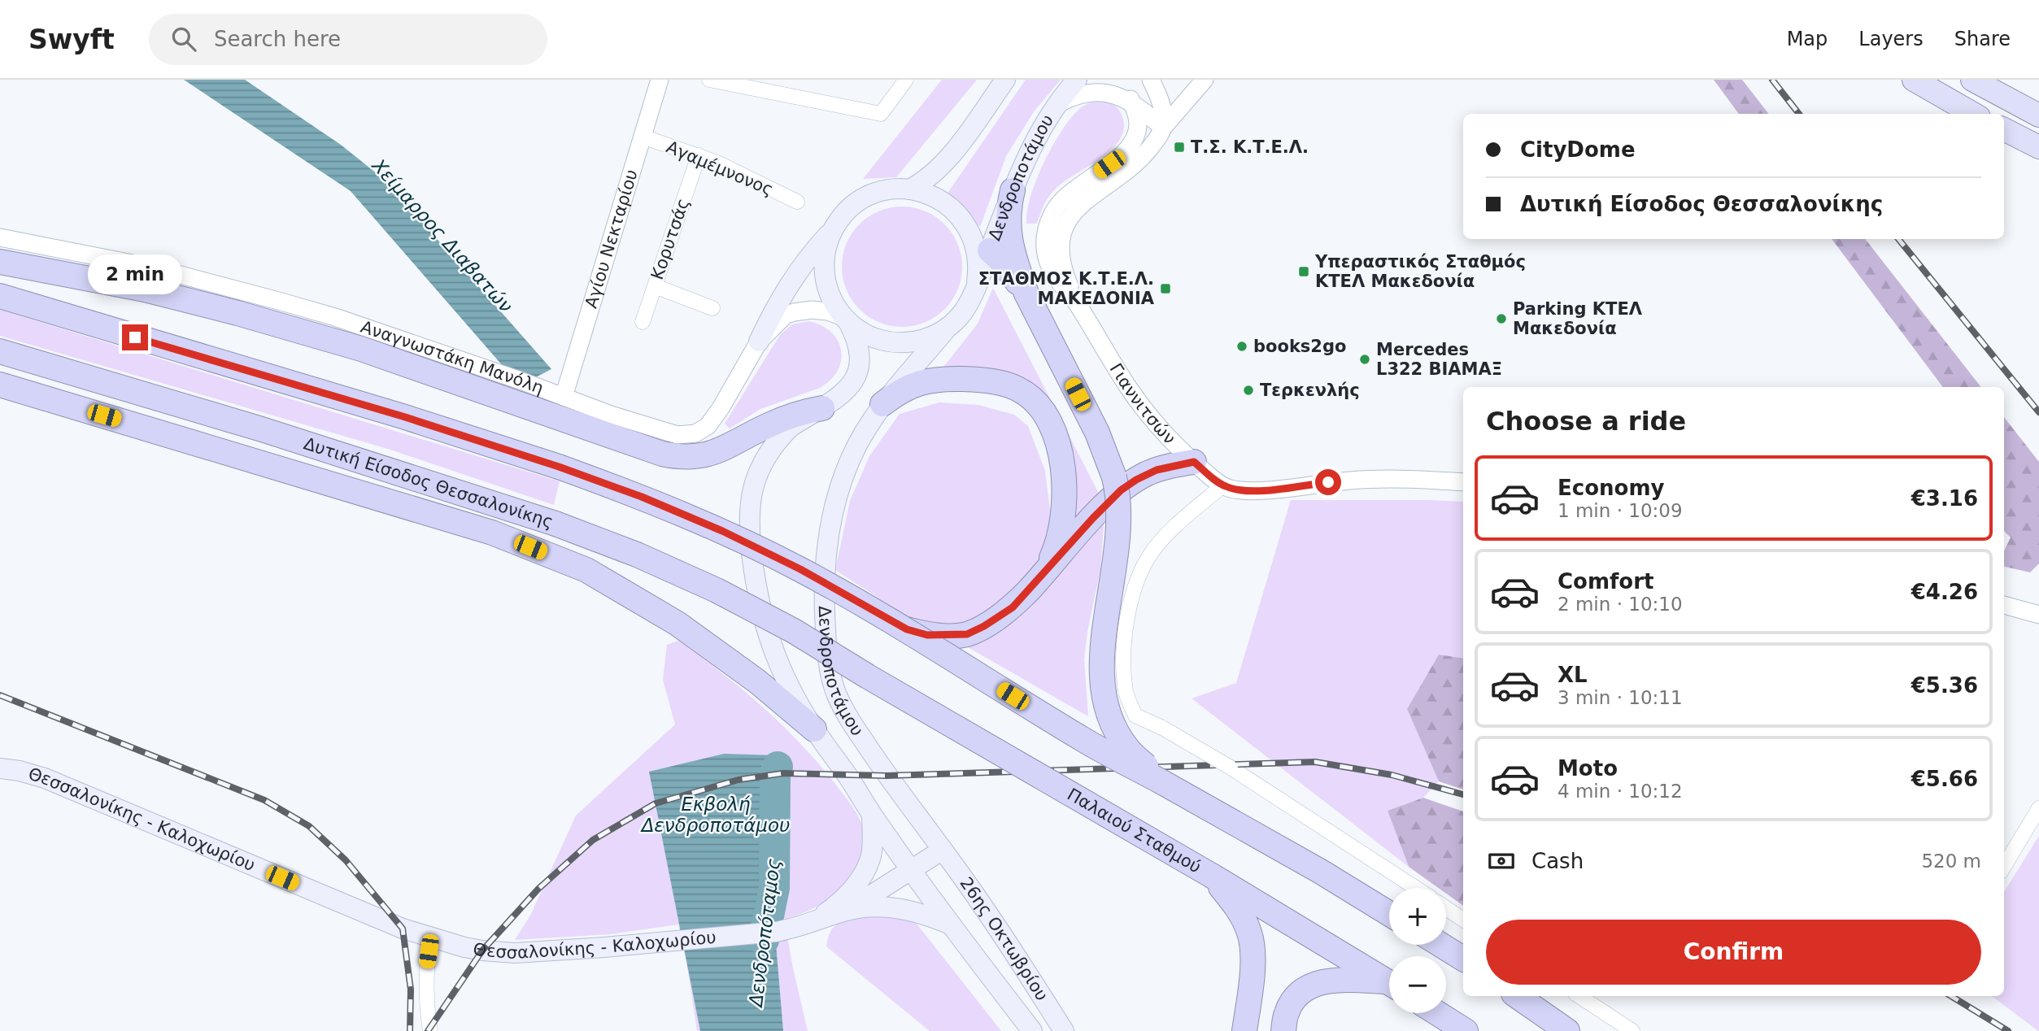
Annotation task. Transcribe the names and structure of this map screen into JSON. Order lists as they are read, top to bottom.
{
  "streets": {
    "highway": ["Δυτική Είσοδος Θεσσαλονίκης", "Παλαιού Σταθμού"],
    "main road": ["Δενδροποτάμου", "Θεσσαλονίκης - Καλοχωρίου", "26ης Οκτωβρίου"],
    "street": [
      "Αγαμέμνονος",
      "Αγίου Νεκταρίου",
      "Κορυτσάς",
      "Αναγνωστάκη Μανόλη",
      "Γιαννιτσών"
    ]
  },
  "crossings": [
    ["Αγαμέμνονος", "Αγίου Νεκταρίου"],
    ["Αγαμέμνονος", "Κορυτσάς"],
    ["Δενδροποτάμου", "Αναγνωστάκη Μανόλη"],
    ["Δενδροποτάμου", "26ης Οκτωβρίου"],
    ["Αγίου Νεκταρίου", "Αναγνωστάκη Μανόλη"],
    ["Δυτική Είσοδος Θεσσαλονίκης", "Παλαιού Σταθμού"]
  ],
  "water": ["Χείμαρρος Διαβατών", "Εκβολή Δενδροποτάμου", "Δενδροπόταμος"],
  "places": {
    "transit": ["Τ.Σ. Κ.Τ.Ε.Λ.", "Υπεραστικός Σταθμός ΚΤΕΛ Μακεδονία", "ΣΤΑΘΜΟΣ Κ.Τ.Ε.Λ. ΜΑΚΕΔΟΝΙΑ"],
    "other": [
      "Parking ΚΤΕΛ Μακεδονία",
      "books2go",
      "Mercedes L322 ΒΙΑΜΑΞ",
      "Τερκενλής"
    ]
  },
  "page": {
    "header": "Swyft",
    "search": "Search here",
    "nav": ["Map", "Layers", "Share"],
    "banner": ["CityDome", "Δυτική Είσοδος Θεσσαλονίκης"],
    "bubble": "2 min",
    "heading": "Choose a ride",
    "list": [
      {
        "name": "Economy",
        "note": "1 min · 10:09",
        "value": "€3.16"
      },
      {
        "name": "Comfort",
        "note": "2 min · 10:10",
        "value": "€4.26"
      },
      {
        "name": "XL",
        "note": "3 min · 10:11",
        "value": "€5.36"
      },
      {
        "name": "Moto",
        "note": "4 min · 10:12",
        "value": "€5.66"
      }
    ],
    "pay": ["Cash", "520 m"],
    "map_buttons": ["+", "−"],
    "buttons": "Confirm"
  }
}
